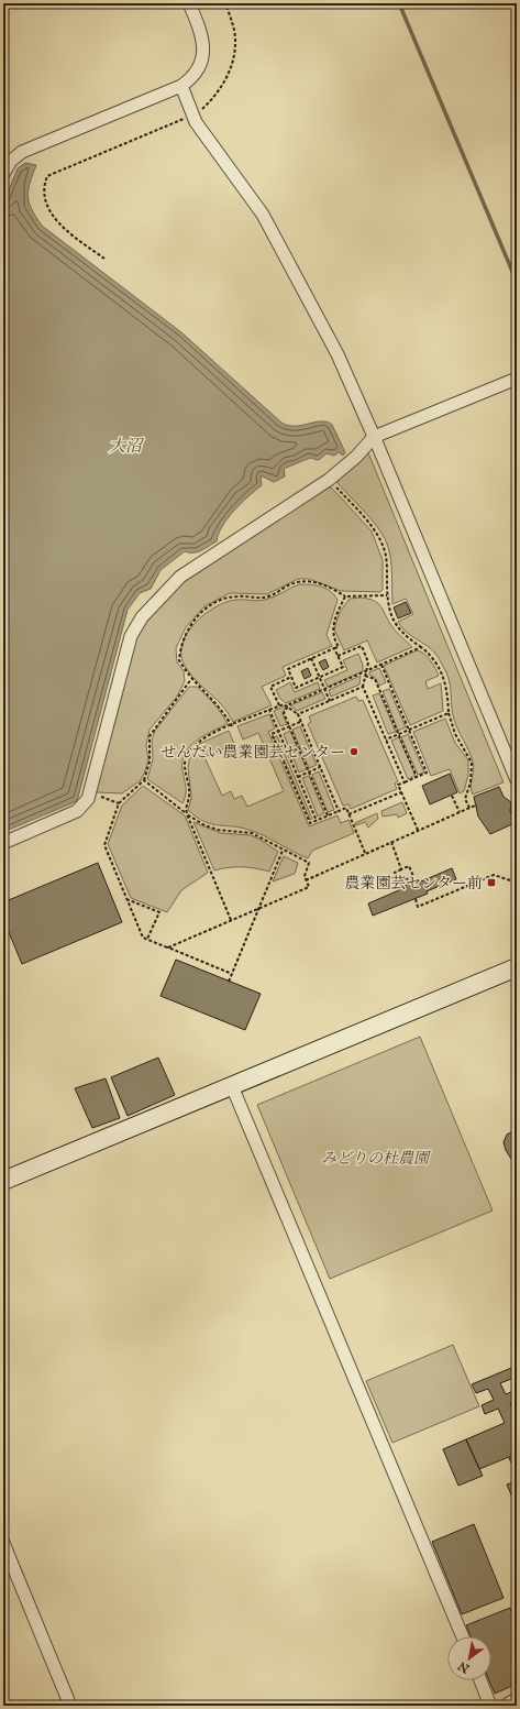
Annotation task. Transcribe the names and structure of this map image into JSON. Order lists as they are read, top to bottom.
{
  "water": ["大沼"],
  "parks": ["みどりの杜農園"],
  "places": {
    "other": ["せんだい農業園芸センター"],
    "transit": ["農業園芸センター前"]
  },
  "north": "bottom left"
}
